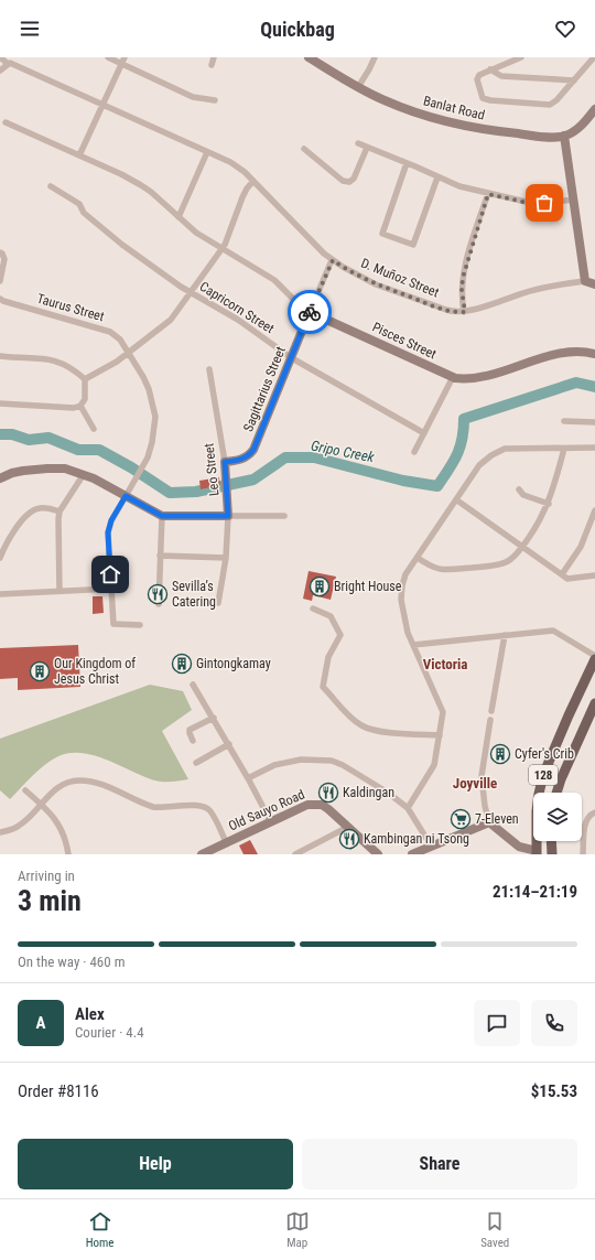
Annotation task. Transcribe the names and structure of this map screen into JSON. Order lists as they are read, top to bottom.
{
  "streets": {
    "main road": ["128"],
    "street": [
      "Banlat Road",
      "D. Muñoz Street",
      "Taurus Street",
      "Capricorn Street",
      "Pisces Street",
      "Sagittarius Street",
      "Leo Street",
      "Old Sauyo Road"
    ]
  },
  "crossings": [
    ["D. Muñoz Street", "Sagittarius Street"],
    ["Capricorn Street", "Sagittarius Street"],
    ["Pisces Street", "Sagittarius Street"],
    ["Sagittarius Street", "Leo Street"]
  ],
  "districts": ["Victoria", "Joyville"],
  "water": ["Gripo Creek"],
  "places": {
    "building": [
      "Bright House",
      "Gintongkamay",
      "Our Kingdom of Jesus Christ",
      "Cyfer's Crib"
    ],
    "restaurant": ["Sevilla’s Catering", "Kaldingan", "Kambingan ni Tsong"],
    "supermarket": ["7-Eleven"]
  },
  "page": {
    "header": "Quickbag",
    "heading": ["3 min", "Arriving in", "21:14–21:19"],
    "panel": [
      "Alex",
      "Courier · 4.4",
      "Order #8116",
      "$15.53"
    ],
    "bar": "On the way · 460 m",
    "round": "A",
    "buttons": ["Help", "Share"],
    "tabs": ["Home", "Map", "Saved"]
  }
}
